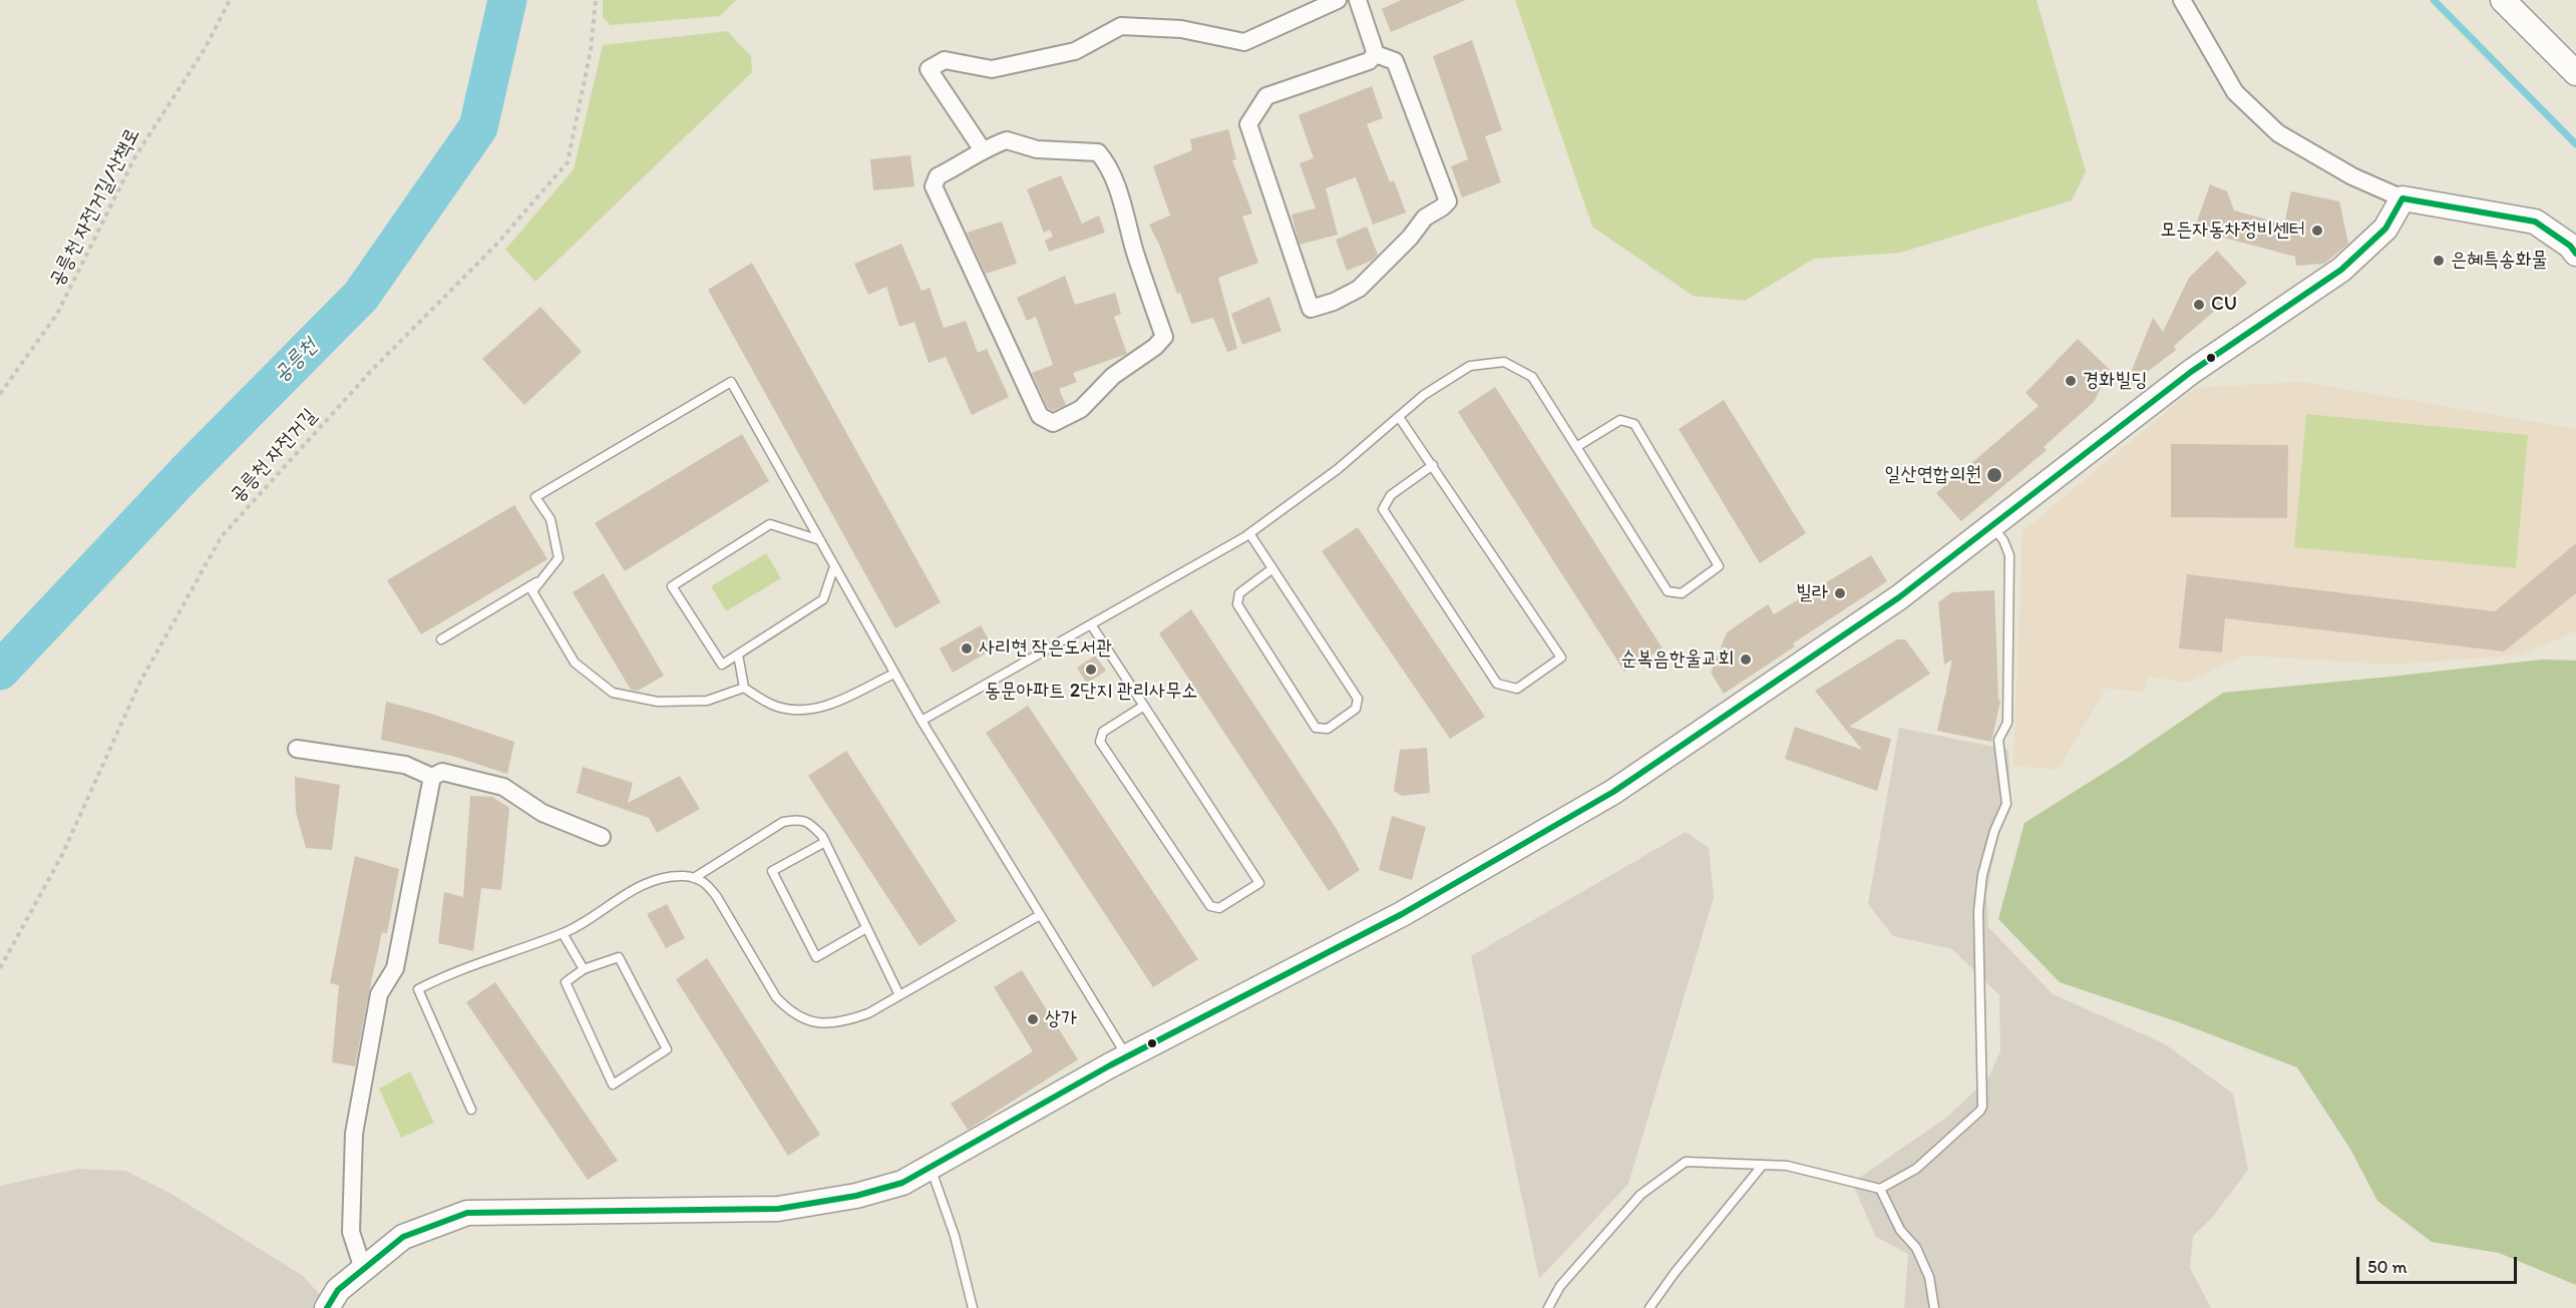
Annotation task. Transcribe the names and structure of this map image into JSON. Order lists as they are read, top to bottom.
{
  "streets": {
    "path": ["공릉천 자전거길/산책로", "공릉천 자전거길"]
  },
  "water": ["공릉천"],
  "places": [
    "모든자동차정비센터",
    "은혜특송화물",
    "CU",
    "경화빌딩",
    "일산연합의원",
    "빌라",
    "사리현 작은도서관",
    "순복음한울교회",
    "동문아파트 2단지 관리사무소",
    "상가"
  ],
  "scale_bar": "50 m"
}
